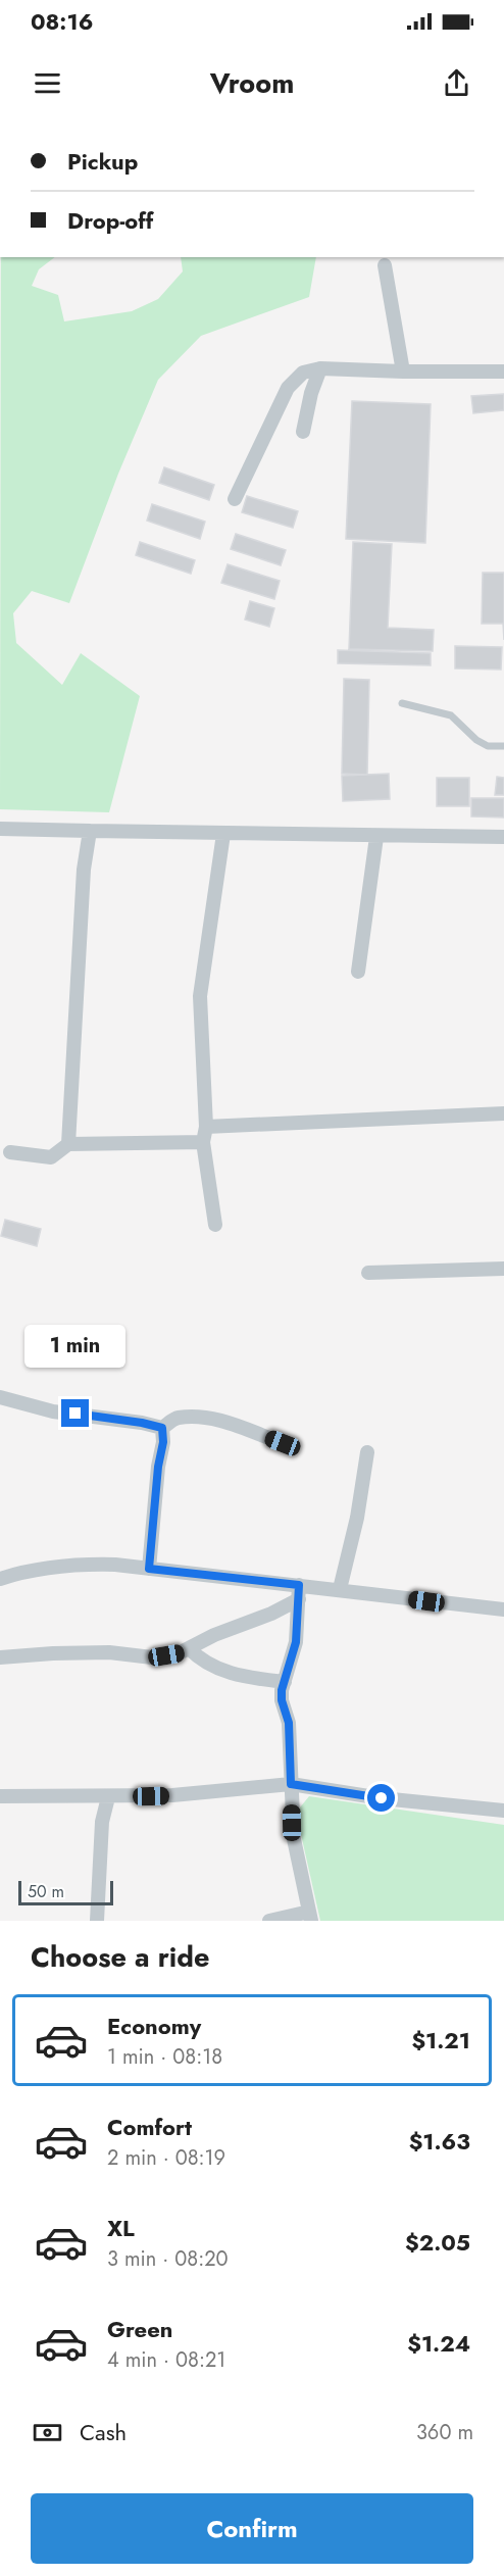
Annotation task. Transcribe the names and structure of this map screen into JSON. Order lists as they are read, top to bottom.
{
  "scale_bar": "50 m",
  "page": {
    "status": "08:16",
    "header": "Vroom",
    "banner": ["Pickup", "Drop-off"],
    "bubble": "1 min",
    "scale": "50 m",
    "heading": "Choose a ride",
    "list": [
      {
        "name": "Economy",
        "note": "1 min · 08:18",
        "value": "$1.21"
      },
      {
        "name": "Comfort",
        "note": "2 min · 08:19",
        "value": "$1.63"
      },
      {
        "name": "XL",
        "note": "3 min · 08:20",
        "value": "$2.05"
      },
      {
        "name": "Green",
        "note": "4 min · 08:21",
        "value": "$1.24"
      }
    ],
    "pay": ["Cash", "360 m"],
    "buttons": "Confirm"
  }
}
